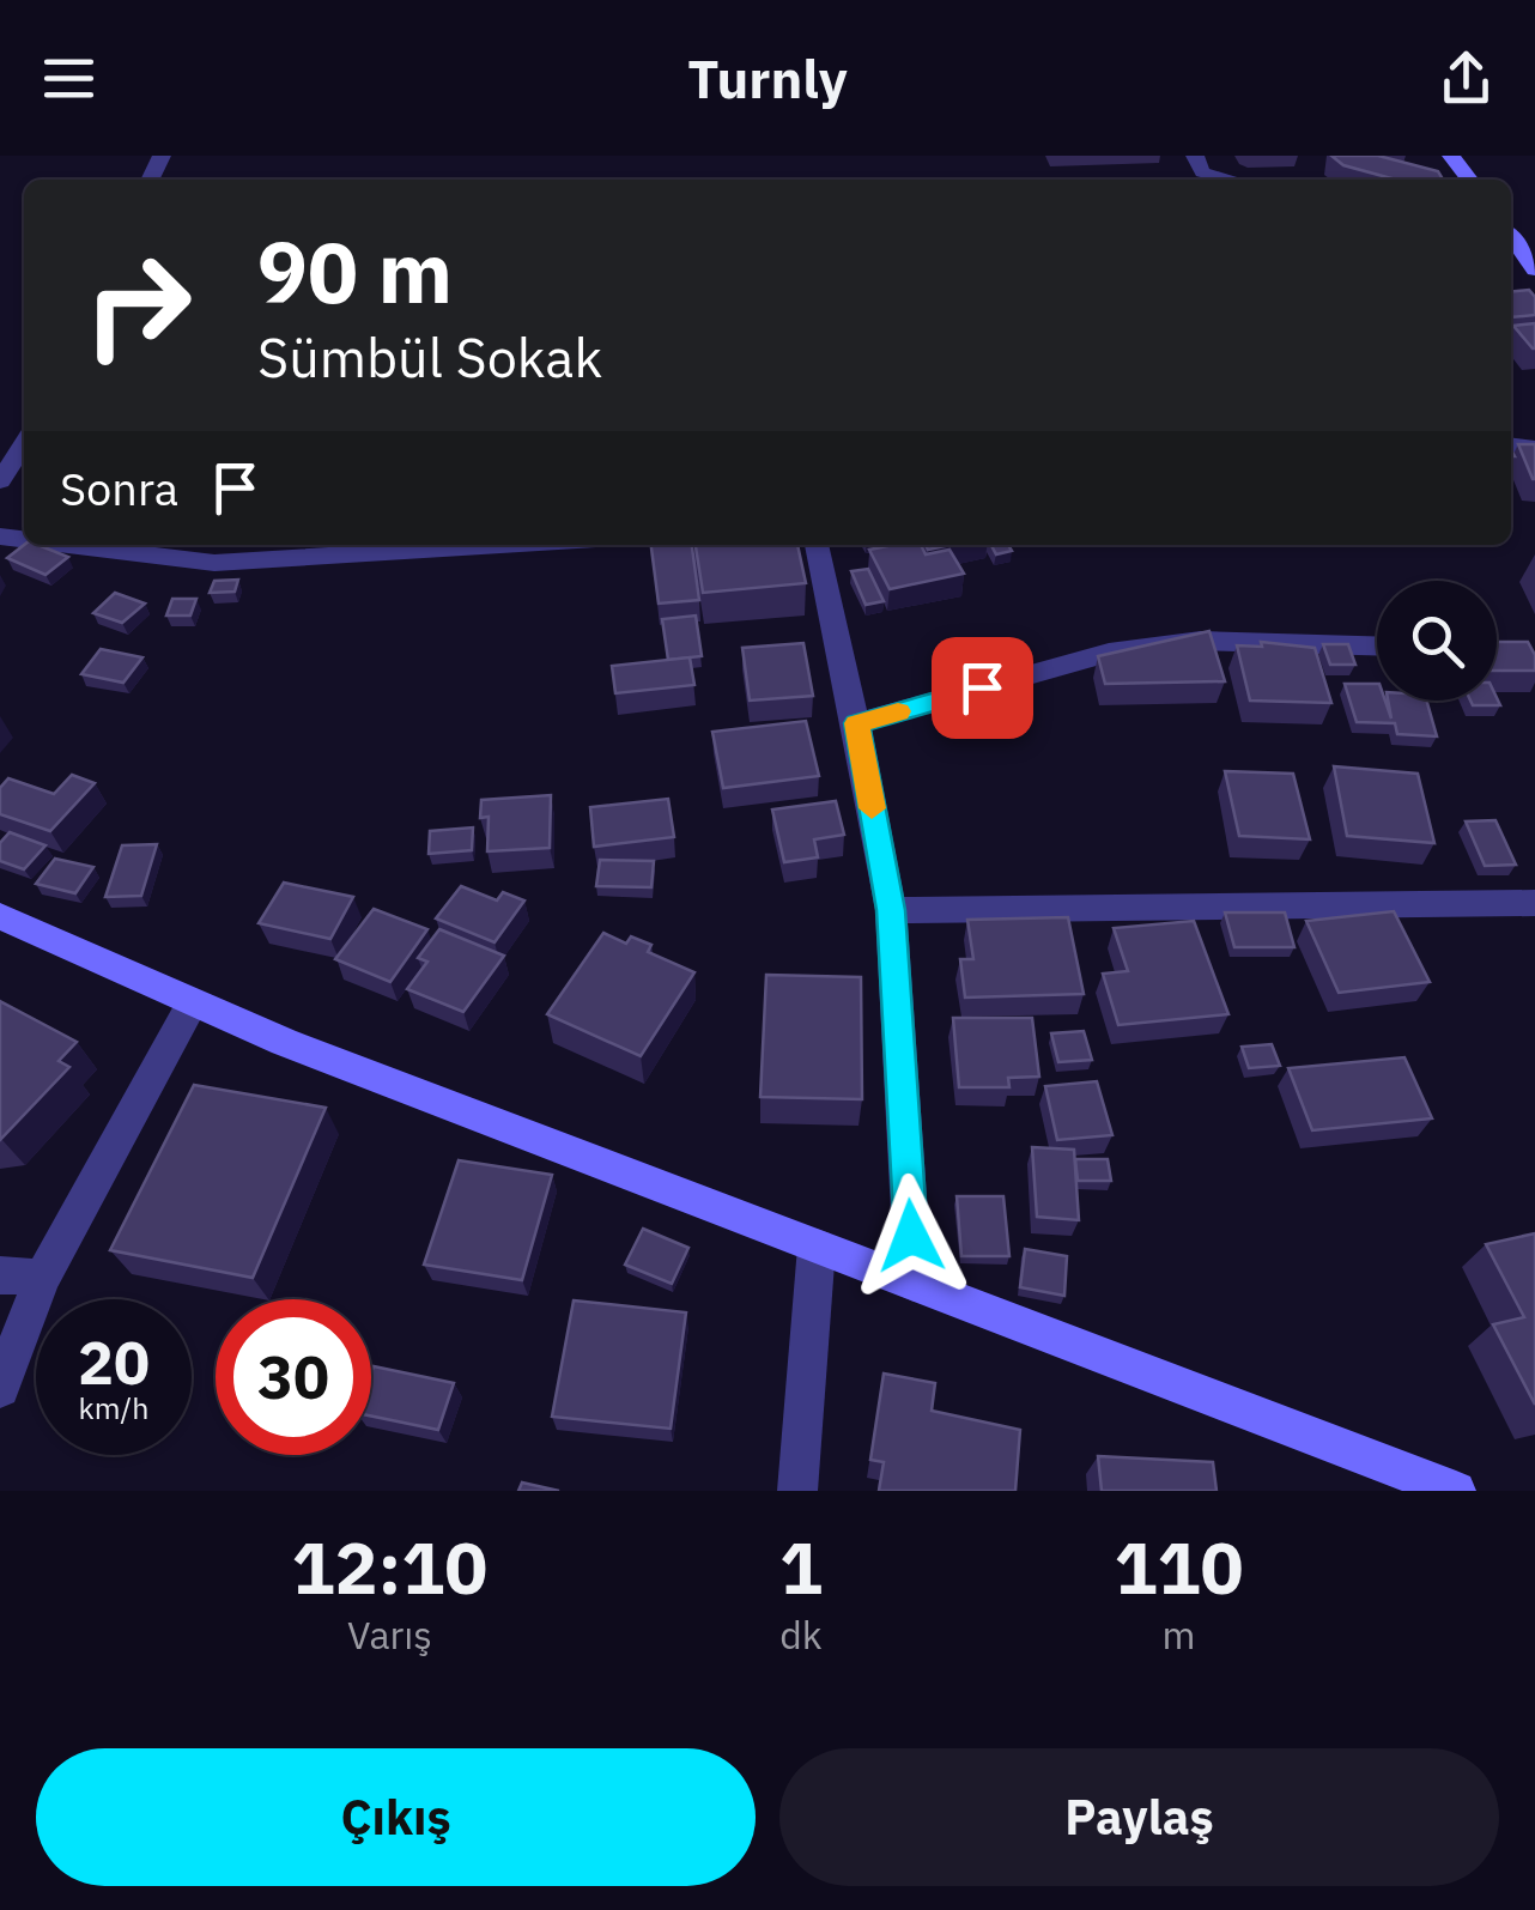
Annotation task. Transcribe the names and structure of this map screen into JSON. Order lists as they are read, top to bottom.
{
  "page": {
    "header": "Turnly",
    "turn": ["90 m", "Sümbül Sokak"],
    "then": "Sonra",
    "speed": "20 km/h",
    "limit": "30",
    "eta": [
      "12:10",
      "Varış",
      "1",
      "dk",
      "110",
      "m"
    ],
    "buttons": ["Çıkış", "Paylaş"]
  }
}
